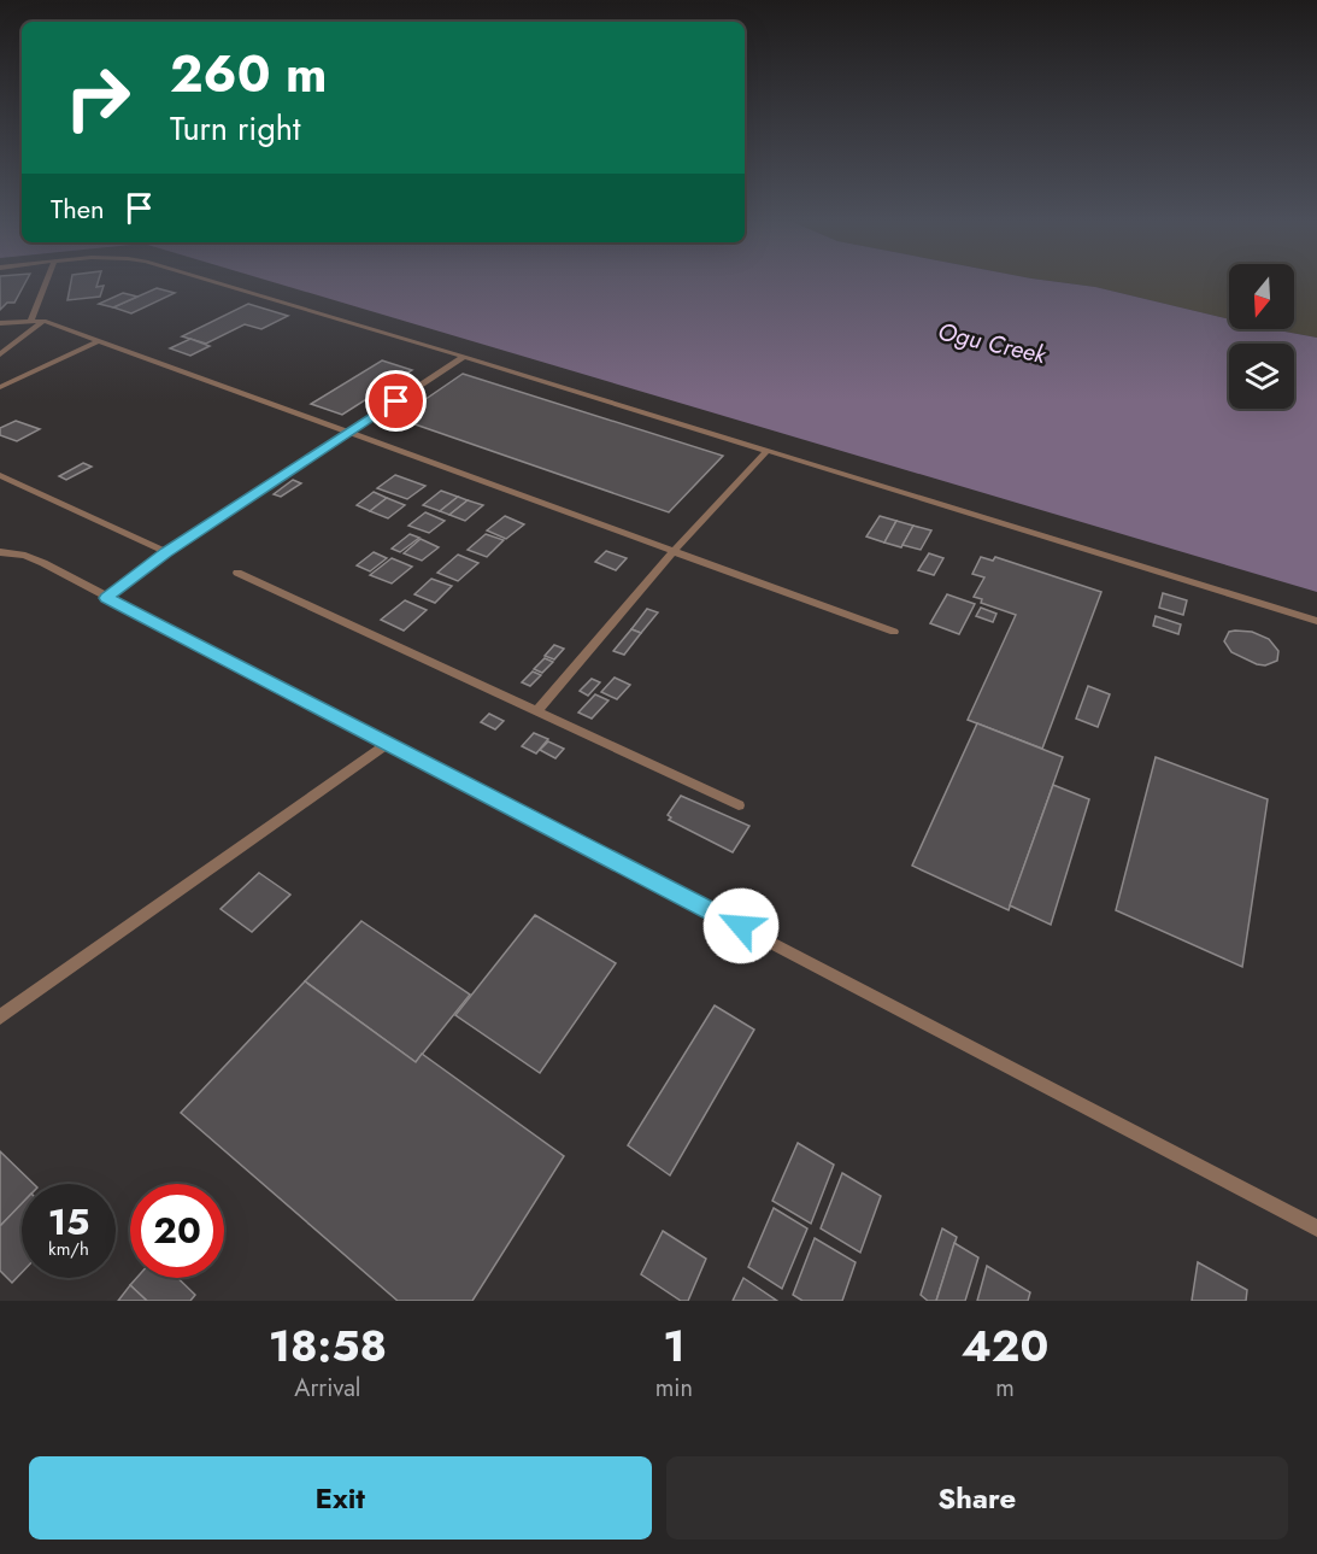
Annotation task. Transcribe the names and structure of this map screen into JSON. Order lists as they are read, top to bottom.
{
  "water": ["Ogu Creek"],
  "north": "bottom",
  "page": {
    "turn": ["260 m", "Turn right"],
    "then": "Then",
    "speed": "15 km/h",
    "limit": "20",
    "eta": [
      "18:58",
      "Arrival",
      "1",
      "min",
      "420",
      "m"
    ],
    "buttons": ["Exit", "Share"]
  }
}
